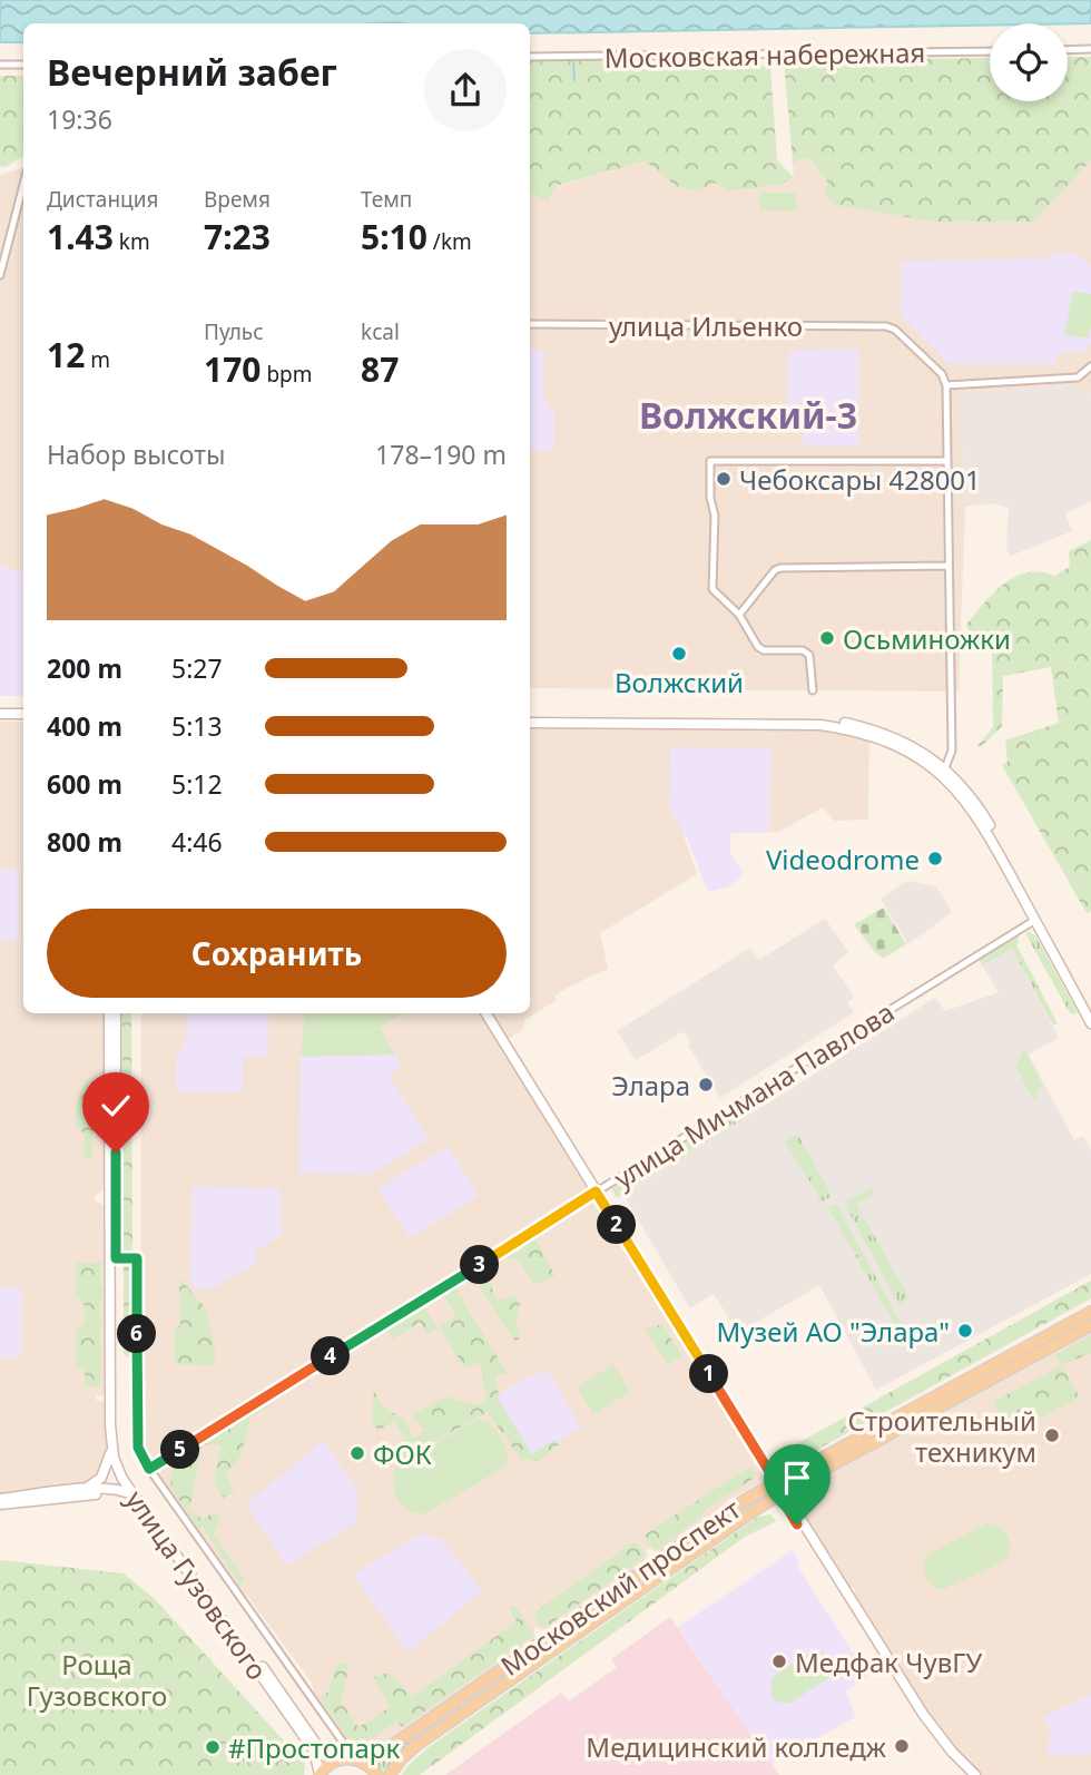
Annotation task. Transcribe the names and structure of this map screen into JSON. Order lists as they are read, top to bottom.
{
  "streets": {
    "main road": ["улица Гузовского", "Московский проспект"],
    "street": ["Московская набережная", "улица Ильенко", "улица Мичмана Павлова"]
  },
  "crossings": [
    ["улица Гузовского", "Московский проспект"]
  ],
  "districts": ["Волжский-3"],
  "parks": ["Роща Гузовского"],
  "places": [
    "Чебоксары 428001",
    "Осьминожки",
    "Волжский",
    "Videodrome",
    "Элара",
    "Музей АО \"Элара\"",
    "Строительный техникум",
    "ФОК",
    "Медфак ЧувГУ",
    "Медицинский колледж",
    "#Простопарк"
  ],
  "page": {
    "heading": ["Вечерний забег", "19:36"],
    "stats": [
      ["Дистанция", "1.43 km"],
      ["Время", "7:23"],
      ["Темп", "5:10 /km"],
      ["12 m"],
      ["Пульс", "170 bpm"],
      ["kcal", "87"]
    ],
    "chart": ["Набор высоты", "178–190 m"],
    "list": [
      {
        "name": "200 m",
        "note": "5:27"
      },
      {
        "name": "400 m",
        "note": "5:13"
      },
      {
        "name": "600 m",
        "note": "5:12"
      },
      {
        "name": "800 m",
        "note": "4:46"
      }
    ],
    "buttons": "Сохранить",
    "pins": [
      "2",
      "3",
      "6",
      "4",
      "1",
      "5"
    ]
  }
}
